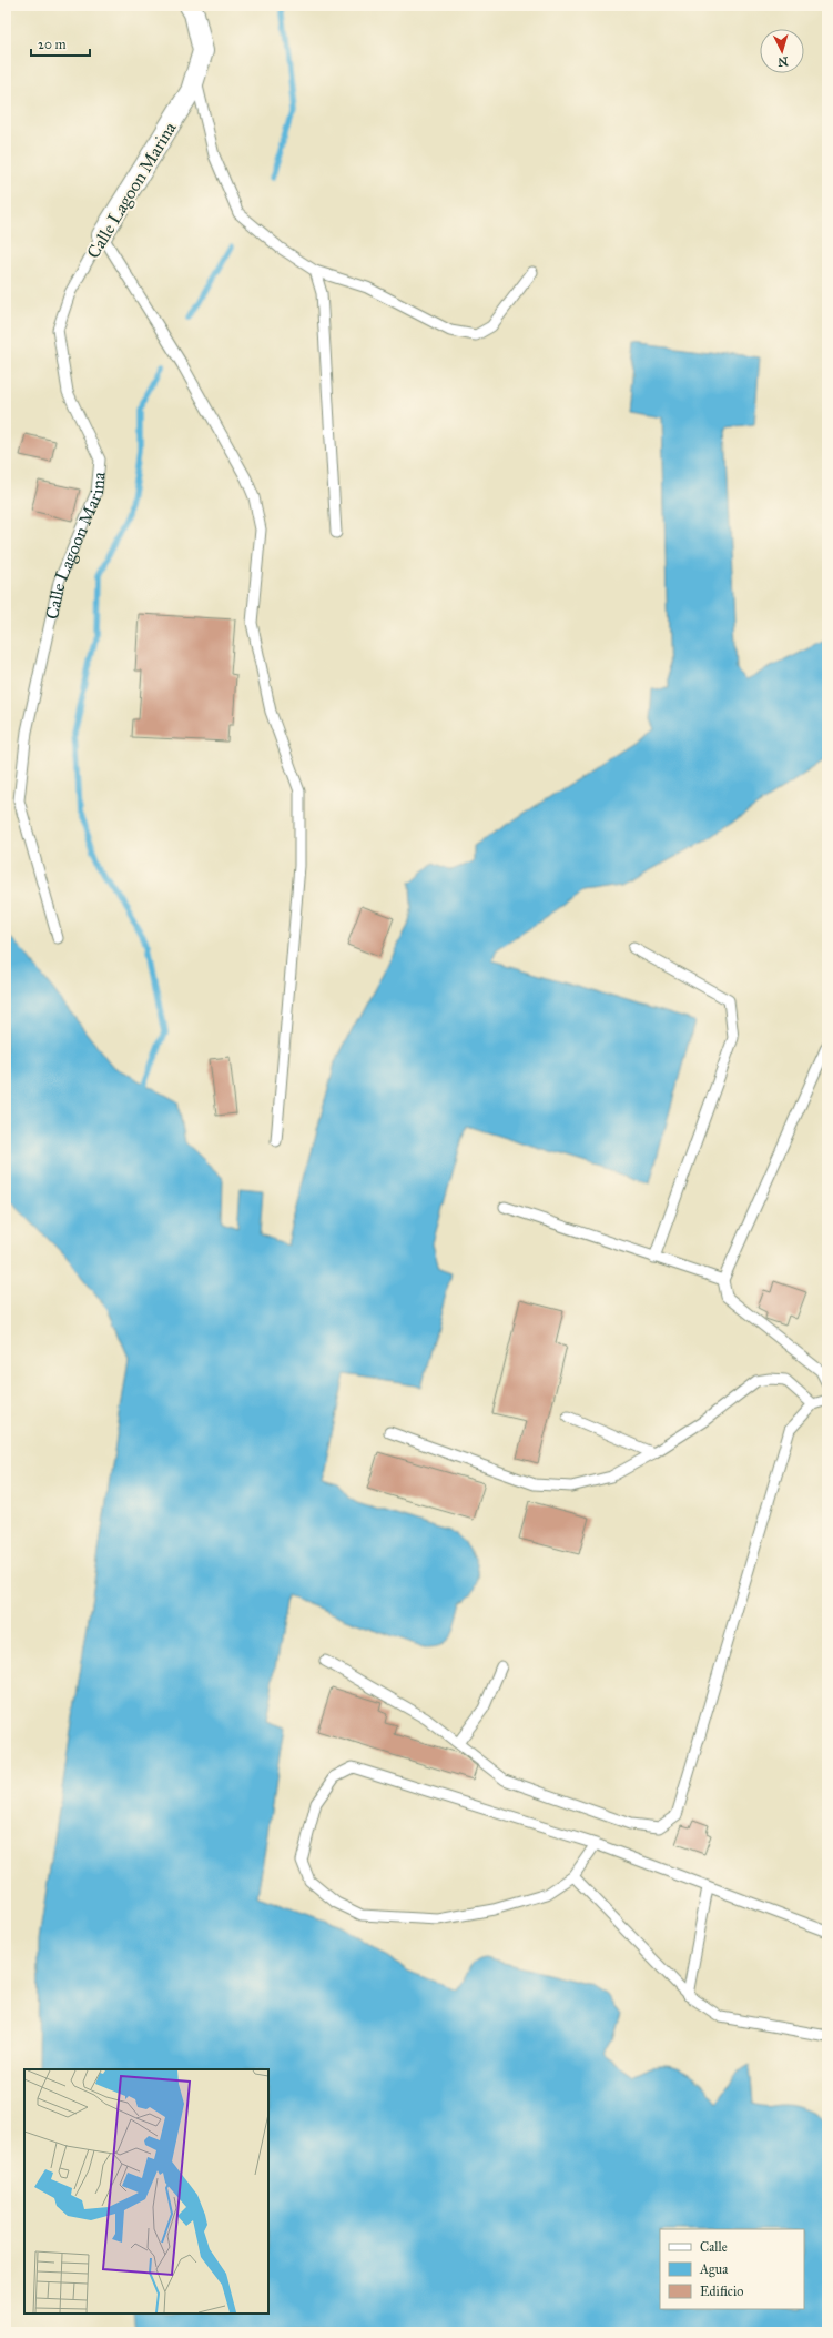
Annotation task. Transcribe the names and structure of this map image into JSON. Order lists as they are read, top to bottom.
{
  "streets": {
    "street": ["Calle Lagoon Marina"]
  },
  "legend": ["Calle", "Agua", "Edificio"],
  "scale_bar": "20 m",
  "north": "bottom"
}
